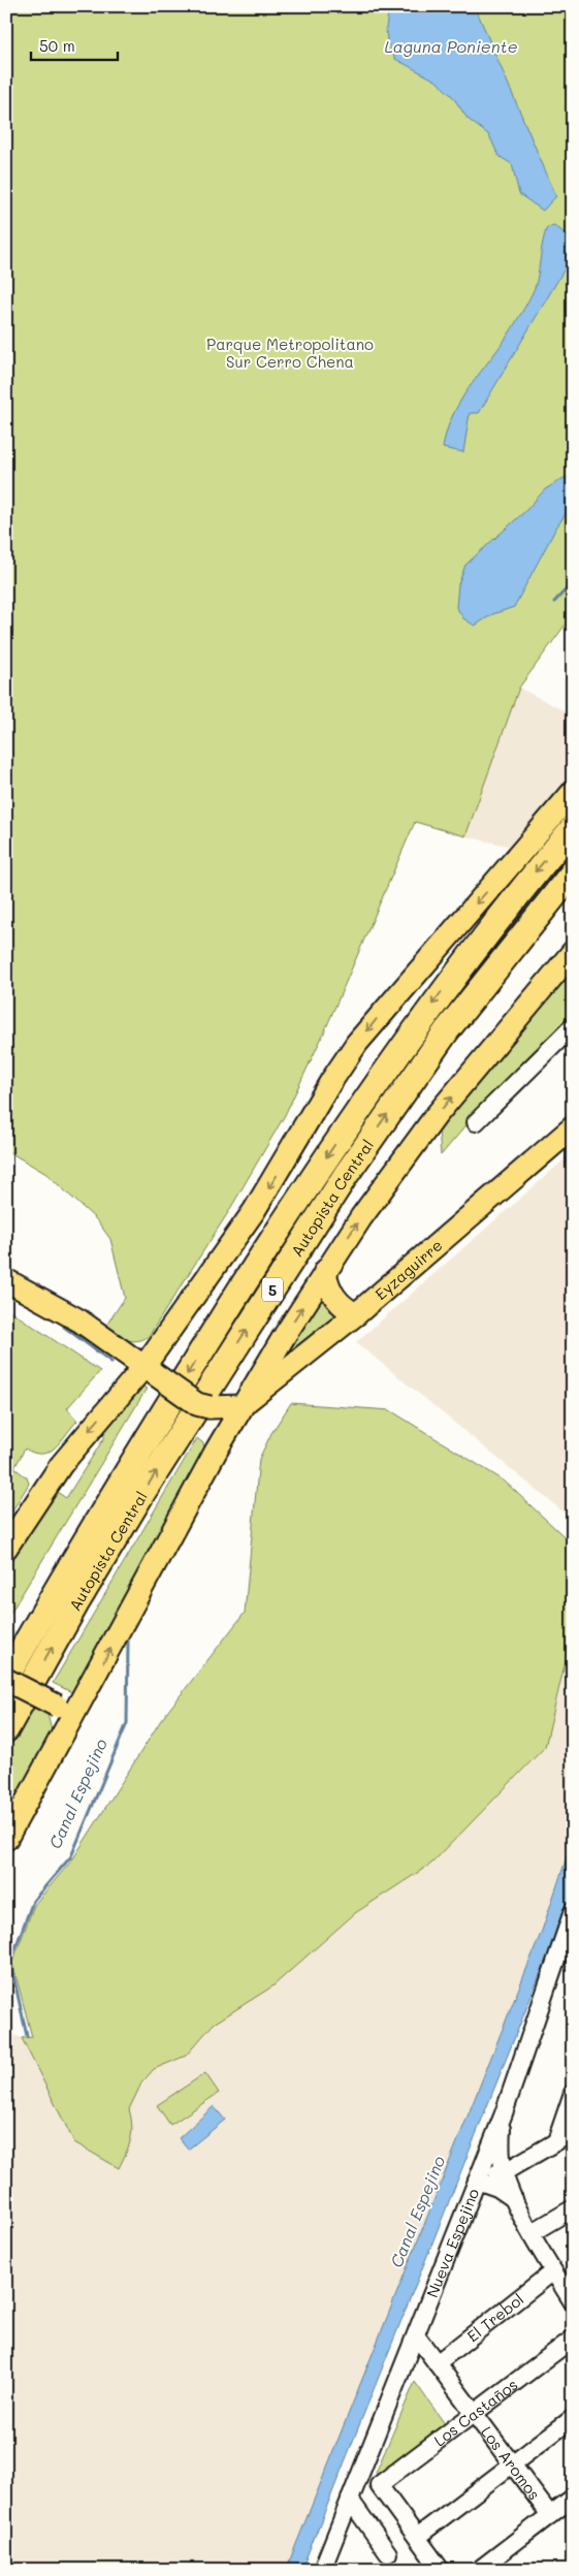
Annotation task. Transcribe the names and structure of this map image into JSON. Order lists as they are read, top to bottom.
{
  "streets": {
    "highway": ["Autopista Central", "5"],
    "main road": ["Eyzaguirre"],
    "street": [
      "Nueva Espejino",
      "El Trebol",
      "Los Castaños",
      "Los Aromos"
    ]
  },
  "crossings": [
    ["Nueva Espejino", "Los Aromos"],
    ["El Trebol", "Los Aromos"],
    ["Los Castaños", "Los Aromos"]
  ],
  "water": ["Laguna Poniente", "Canal Espejino"],
  "parks": ["Parque Metropolitano Sur Cerro Chena"],
  "scale_bar": "50 m"
}
